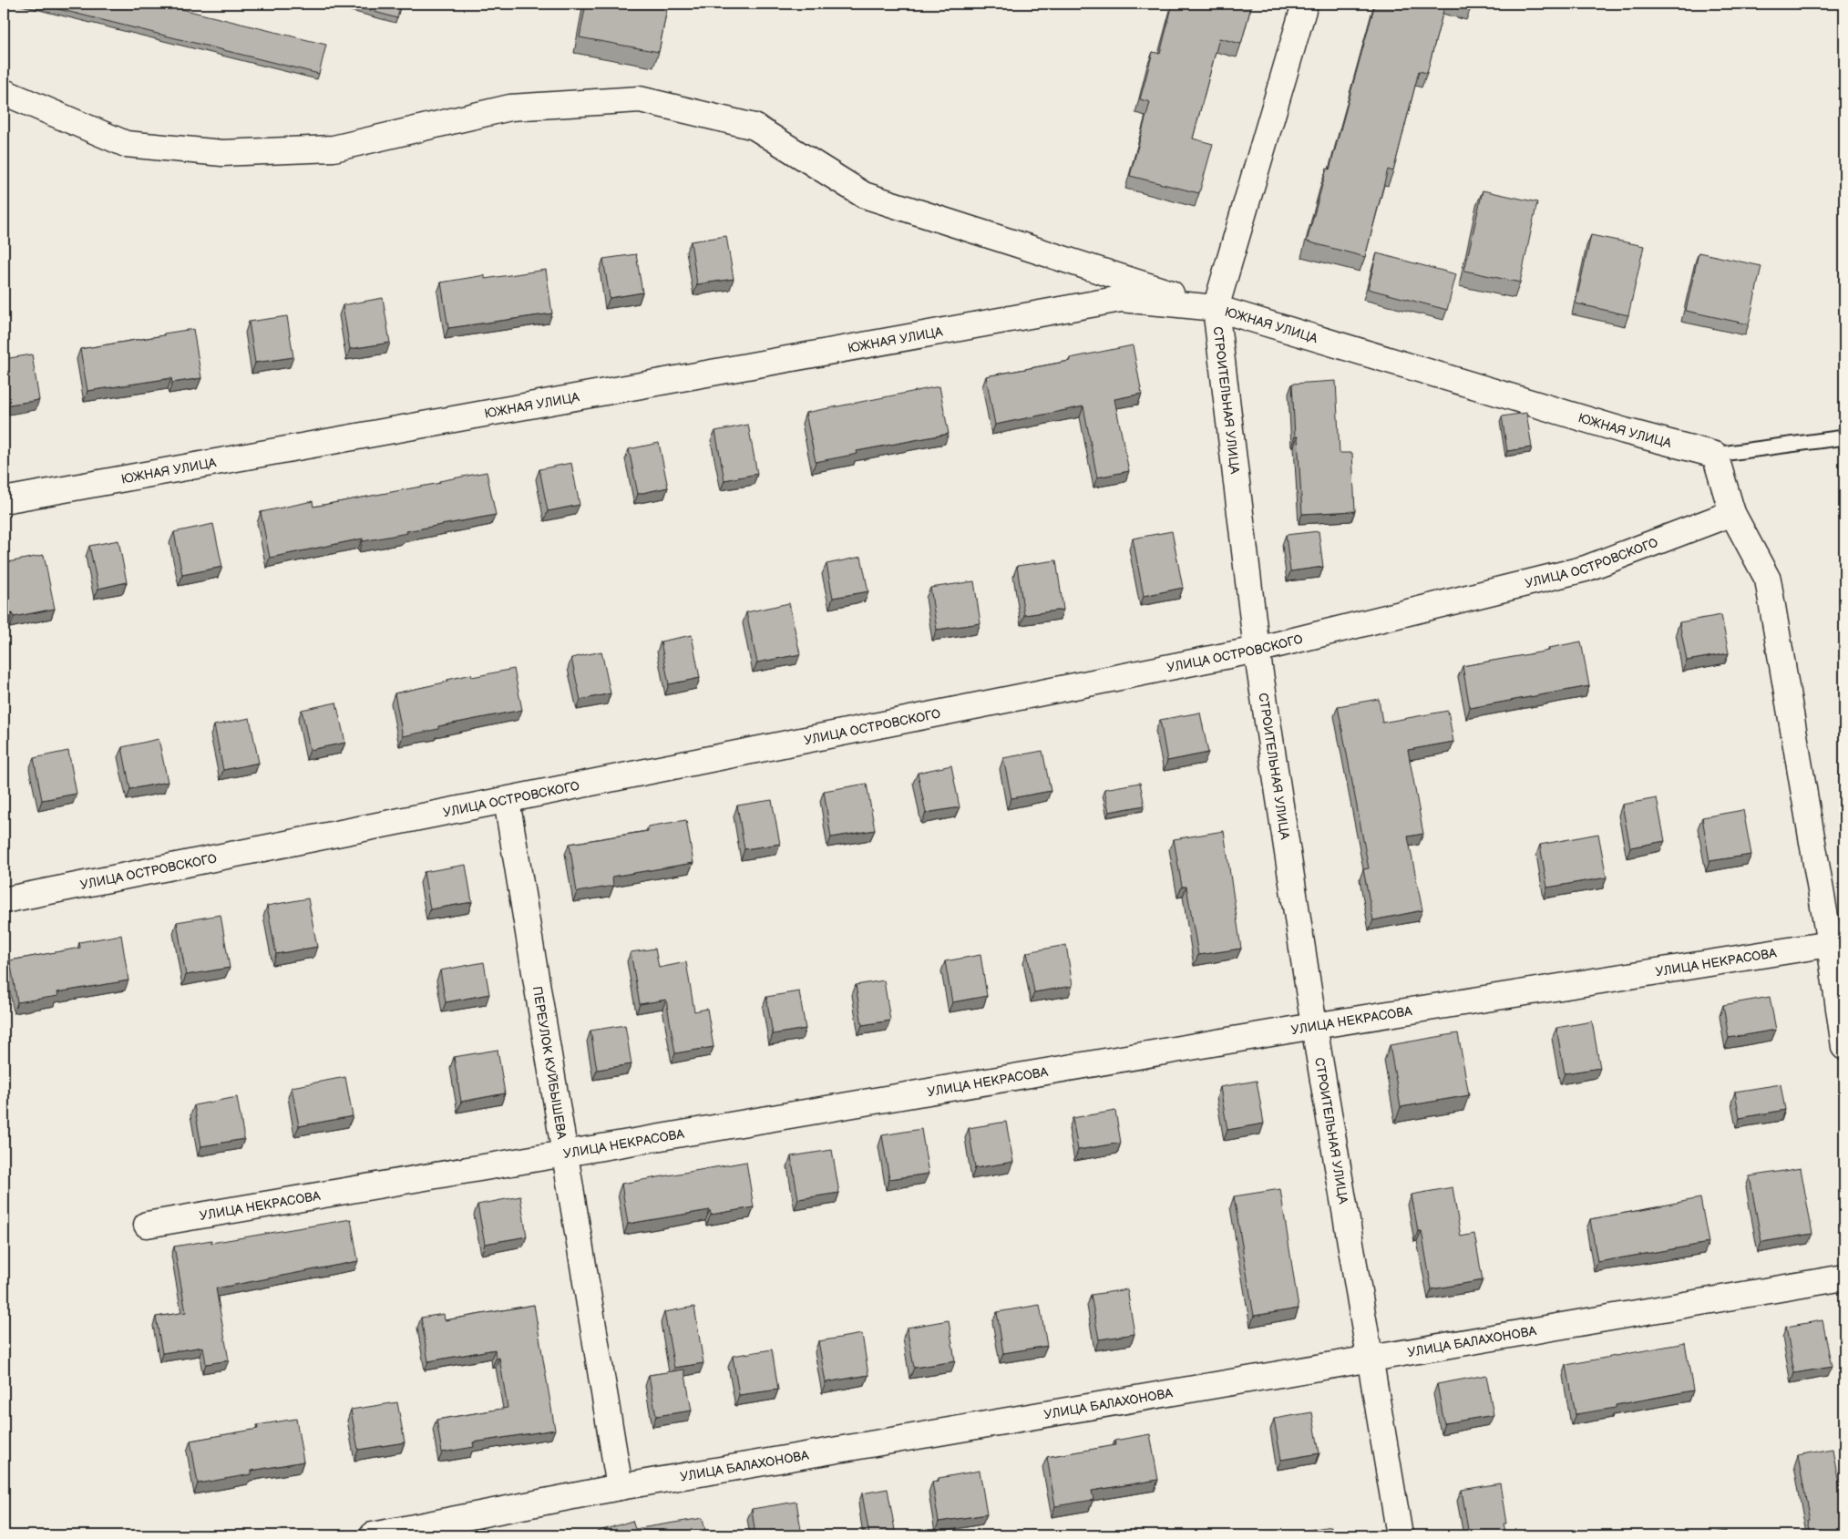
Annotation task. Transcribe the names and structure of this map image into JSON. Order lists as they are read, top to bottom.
{
  "streets": {
    "street": [
      "ЮЖНАЯ УЛИЦА",
      "СТРОИТЕЛЬНАЯ УЛИЦА",
      "УЛИЦА ОСТРОВСКОГО",
      "УЛИЦА НЕКРАСОВА",
      "ПЕРЕУЛОК КУЙБЫШЕВА",
      "УЛИЦА БАЛАХОНОВА"
    ]
  },
  "crossings": [
    ["ЮЖНАЯ УЛИЦА", "СТРОИТЕЛЬНАЯ УЛИЦА"],
    ["СТРОИТЕЛЬНАЯ УЛИЦА", "УЛИЦА ОСТРОВСКОГО"],
    ["СТРОИТЕЛЬНАЯ УЛИЦА", "УЛИЦА НЕКРАСОВА"],
    ["СТРОИТЕЛЬНАЯ УЛИЦА", "УЛИЦА БАЛАХОНОВА"],
    ["УЛИЦА ОСТРОВСКОГО", "ПЕРЕУЛОК КУЙБЫШЕВА"],
    ["УЛИЦА НЕКРАСОВА", "ПЕРЕУЛОК КУЙБЫШЕВА"],
    ["ПЕРЕУЛОК КУЙБЫШЕВА", "УЛИЦА БАЛАХОНОВА"]
  ]
}
